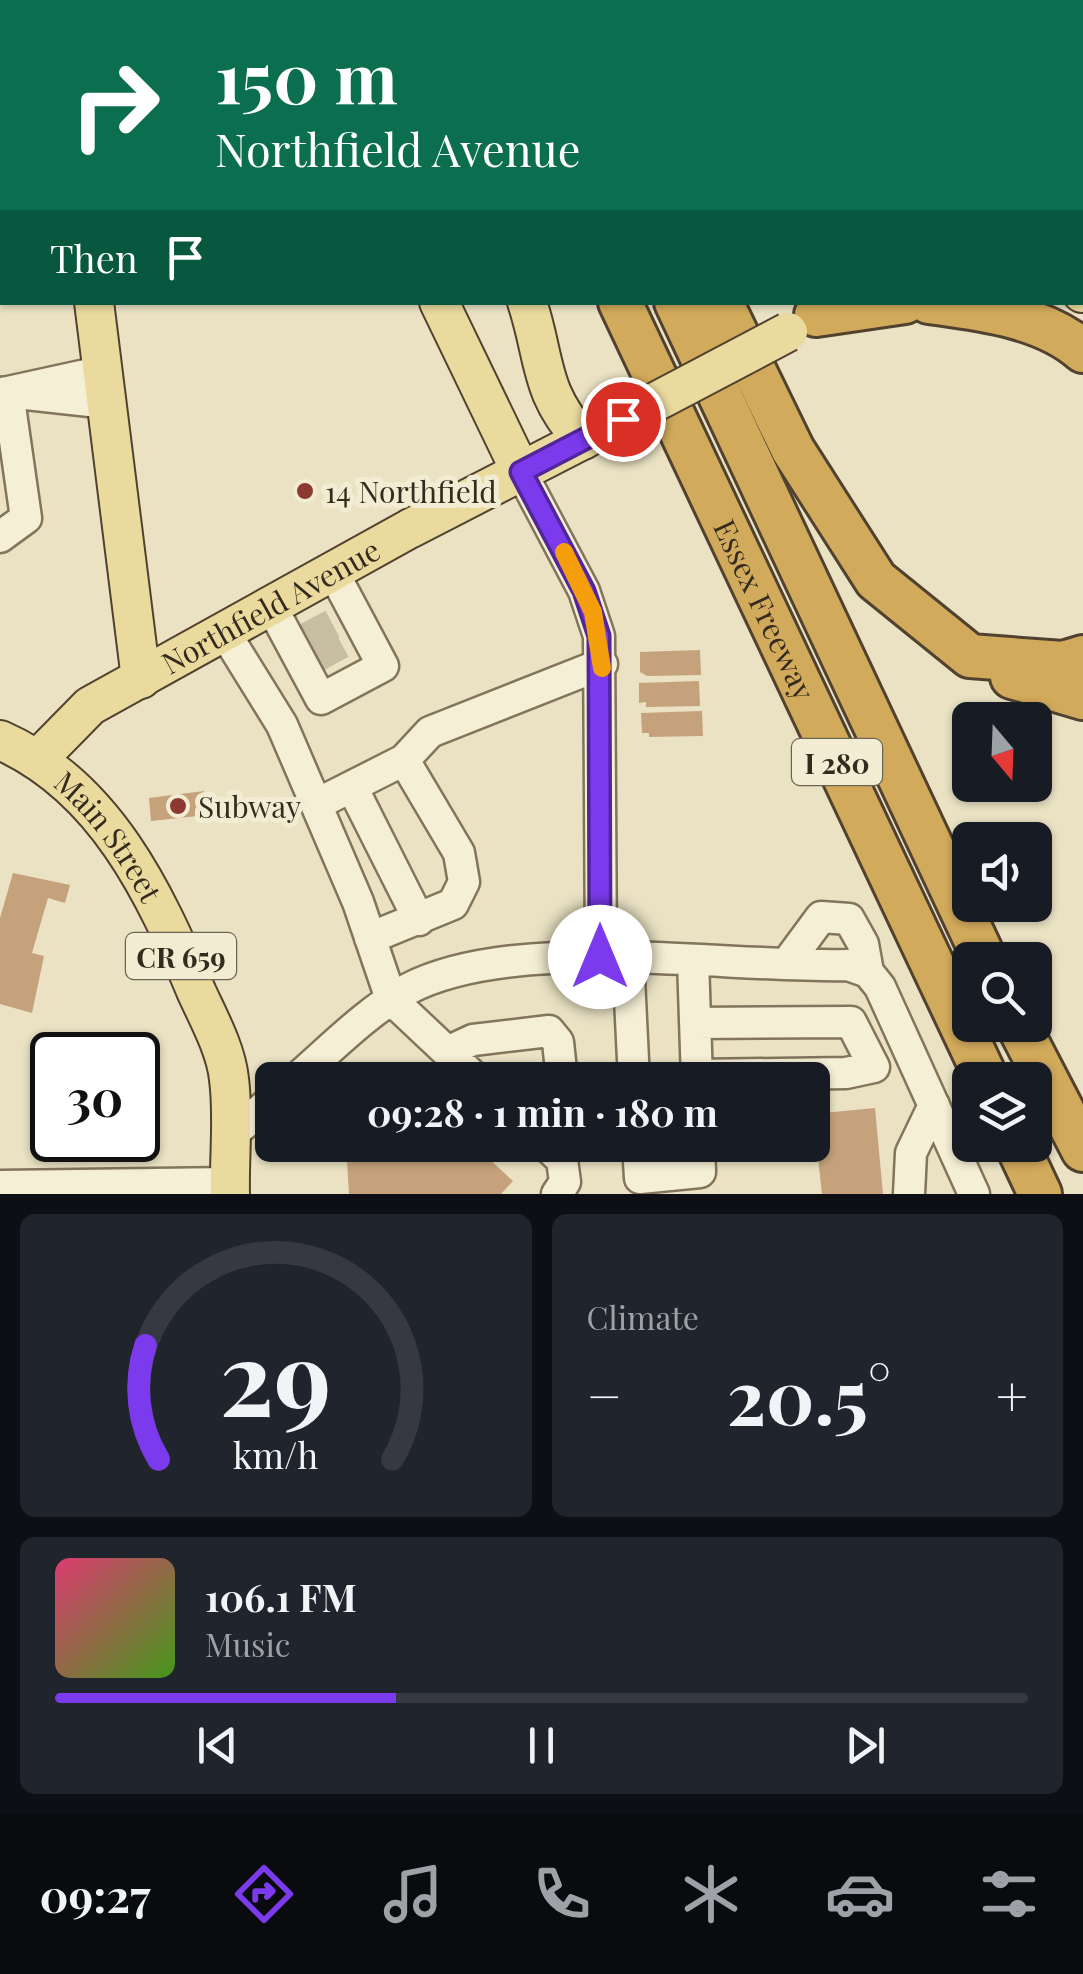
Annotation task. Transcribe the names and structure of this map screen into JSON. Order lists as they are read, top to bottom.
{
  "streets": {
    "highway": ["Essex Freeway", "I 280"],
    "main road": ["Northfield Avenue", "Main Street", "CR 659"]
  },
  "crossings": [
    ["Northfield Avenue", "Main Street"]
  ],
  "places": ["14 Northfield", "Subway"],
  "north": "bottom",
  "page": {
    "turn": ["150 m", "Northfield Avenue"],
    "then": "Then",
    "limit": "30",
    "trip": "09:28 · 1 min · 180 m",
    "tile": "Climate",
    "heat": ["−", "20.5°", "+"],
    "song": ["106.1 FM", "Music"],
    "tabs": "09:27",
    "gauge": ["29", "km/h"]
  }
}
